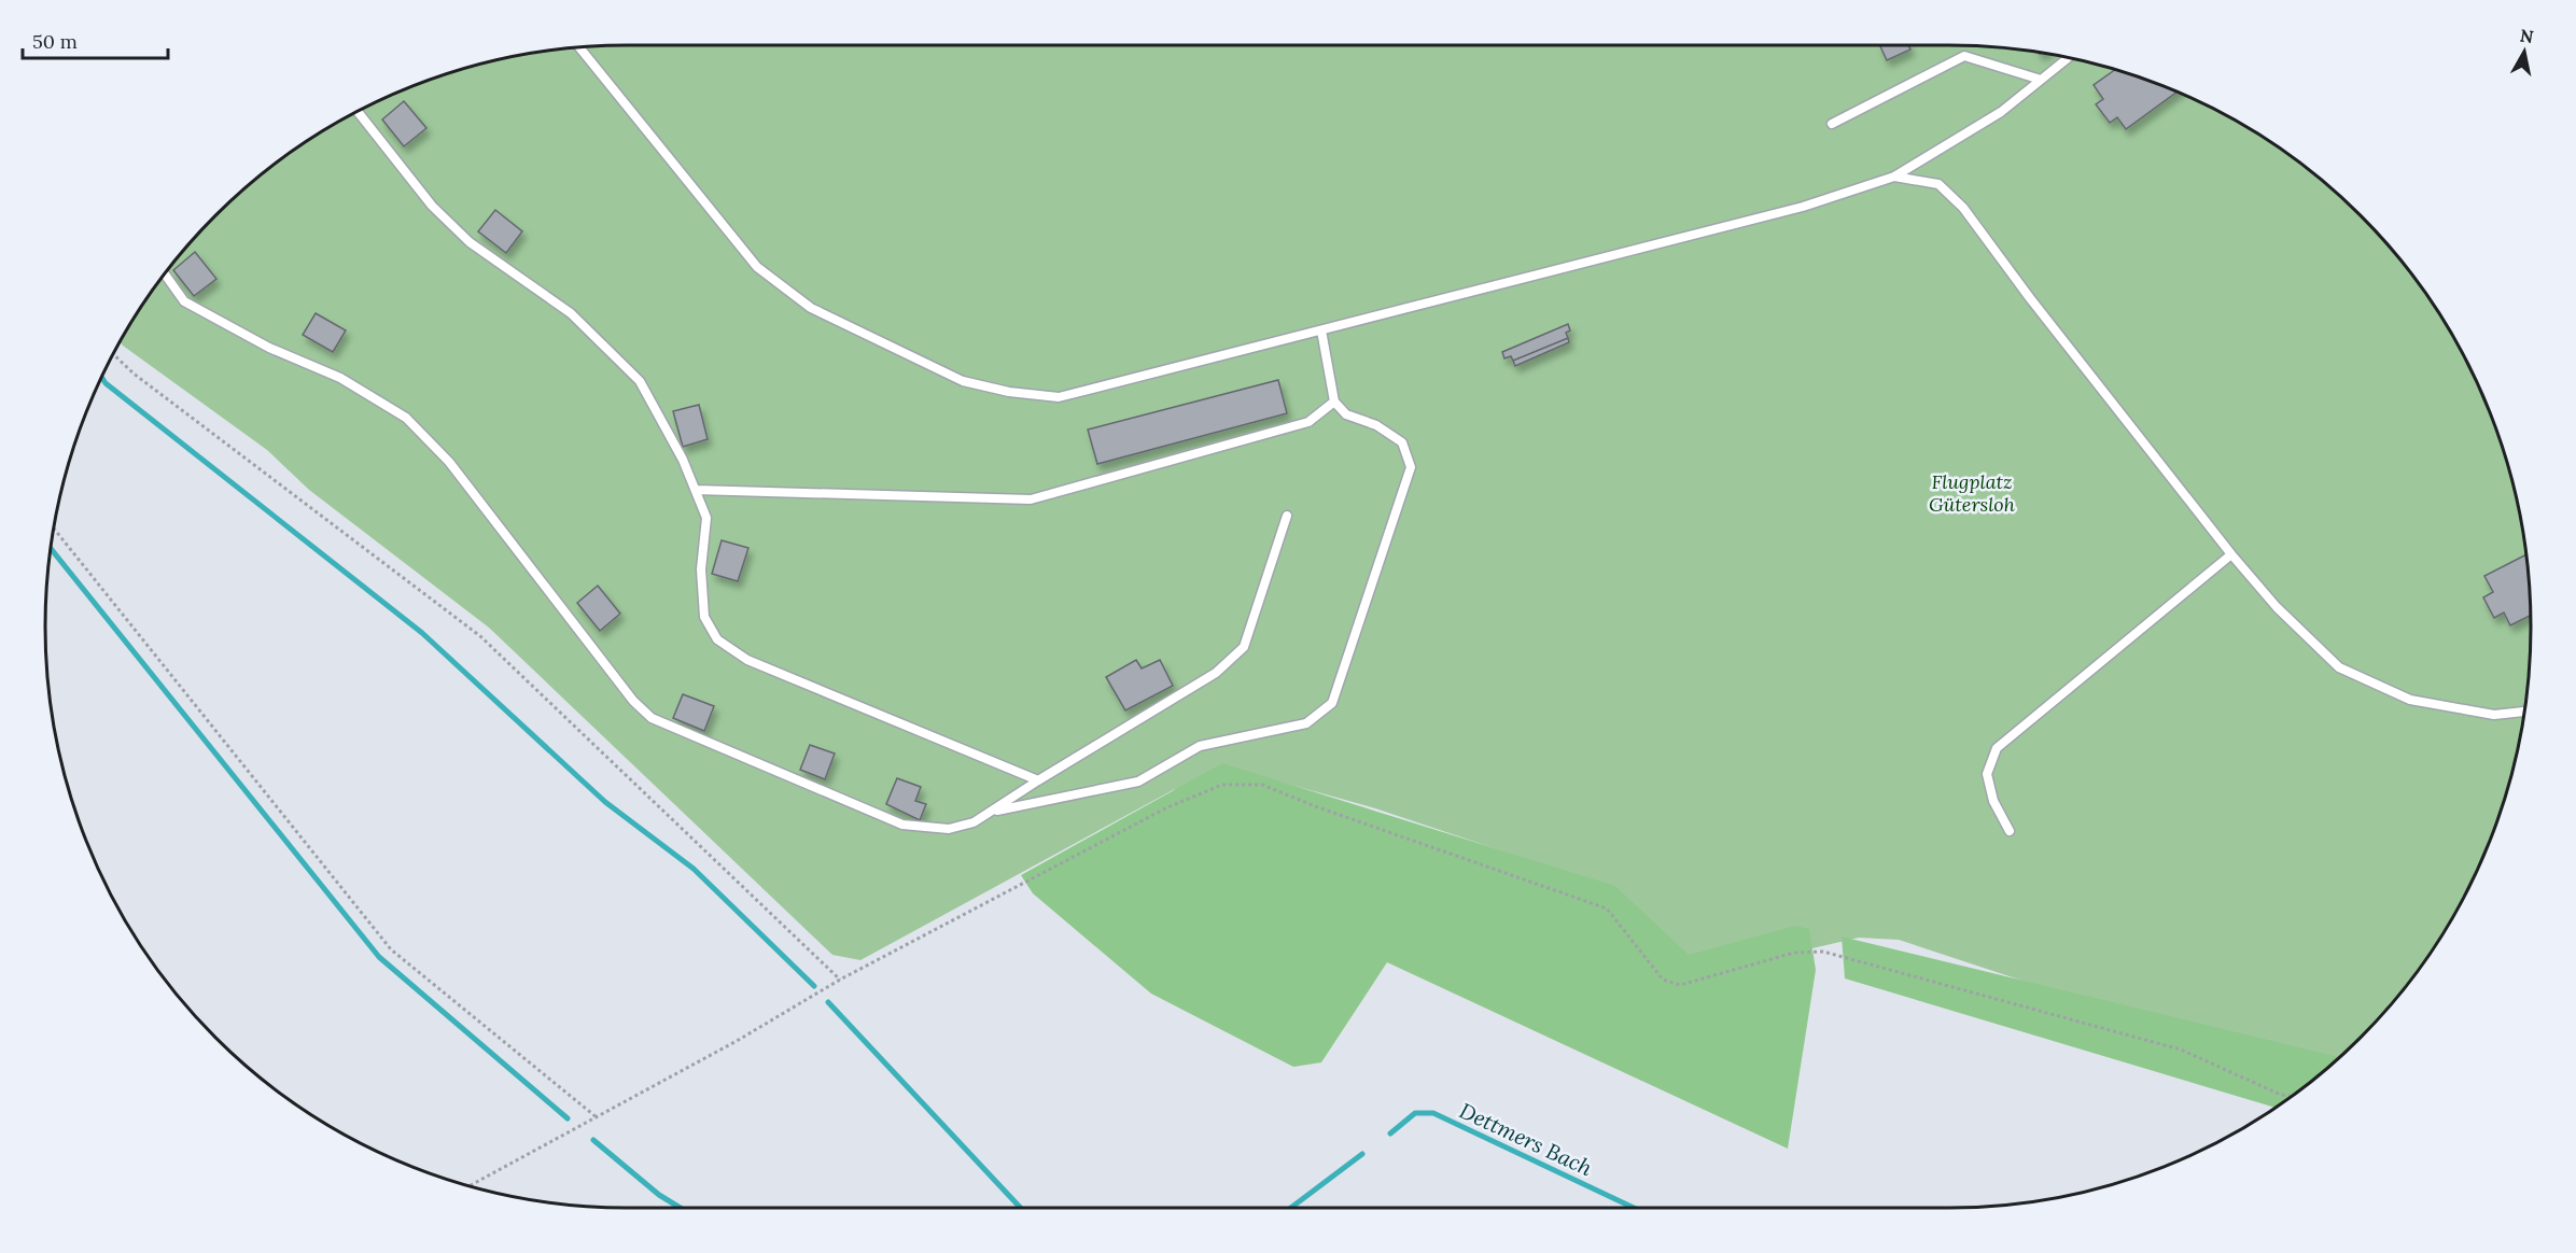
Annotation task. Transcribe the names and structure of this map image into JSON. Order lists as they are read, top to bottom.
{
  "water": ["Dettmers Bach"],
  "parks": ["Flugplatz Gütersloh"],
  "scale_bar": "50 m",
  "north": "top"
}
